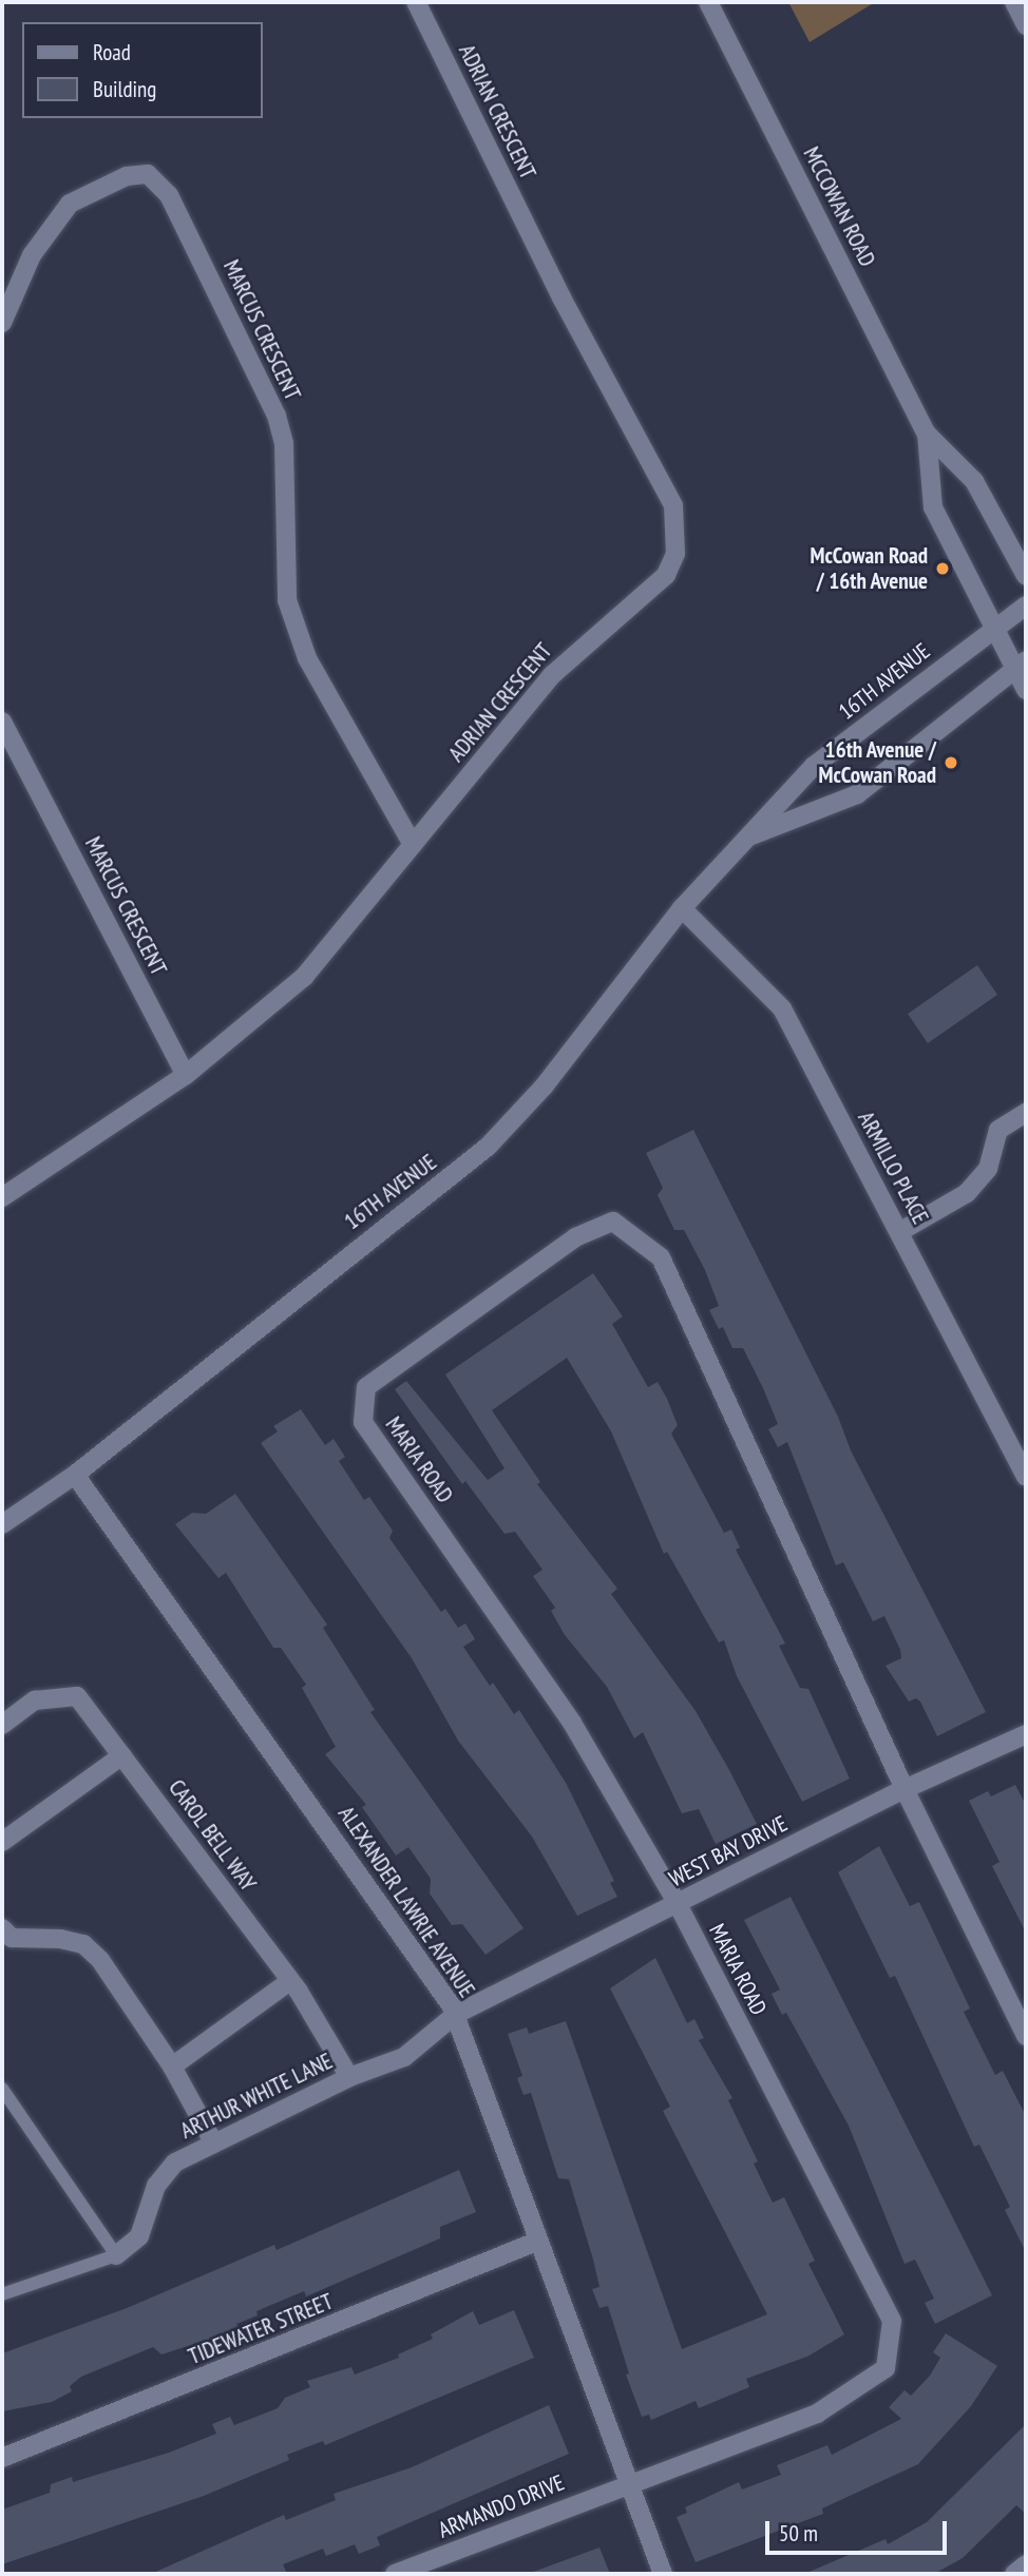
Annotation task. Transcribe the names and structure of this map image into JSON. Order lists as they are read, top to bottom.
{
  "streets": {
    "street": [
      "ADRIAN CRESCENT",
      "MCCOWAN ROAD",
      "MARCUS CRESCENT",
      "16TH AVENUE",
      "ARMILLO PLACE",
      "MARIA ROAD",
      "CAROL BELL WAY",
      "WEST BAY DRIVE",
      "ALEXANDER LAWRIE AVENUE",
      "ARTHUR WHITE LANE",
      "TIDEWATER STREET",
      "ARMANDO DRIVE"
    ]
  },
  "crossings": [
    ["ADRIAN CRESCENT", "MARCUS CRESCENT"],
    ["MCCOWAN ROAD", "16TH AVENUE"],
    ["16TH AVENUE", "ARMILLO PLACE"],
    ["16TH AVENUE", "ALEXANDER LAWRIE AVENUE"],
    ["MARIA ROAD", "WEST BAY DRIVE"],
    ["MARIA ROAD", "ALEXANDER LAWRIE AVENUE"],
    ["MARIA ROAD", "ARMANDO DRIVE"],
    ["CAROL BELL WAY", "ARTHUR WHITE LANE"],
    ["WEST BAY DRIVE", "ALEXANDER LAWRIE AVENUE"],
    ["WEST BAY DRIVE", "ARTHUR WHITE LANE"],
    ["ALEXANDER LAWRIE AVENUE", "ARTHUR WHITE LANE"],
    ["ALEXANDER LAWRIE AVENUE", "TIDEWATER STREET"],
    ["ALEXANDER LAWRIE AVENUE", "ARMANDO DRIVE"]
  ],
  "places": ["McCowan Road / 16th Avenue", "16th Avenue / McCowan Road"],
  "legend": ["Road", "Building"],
  "scale_bar": "50 m"
}
